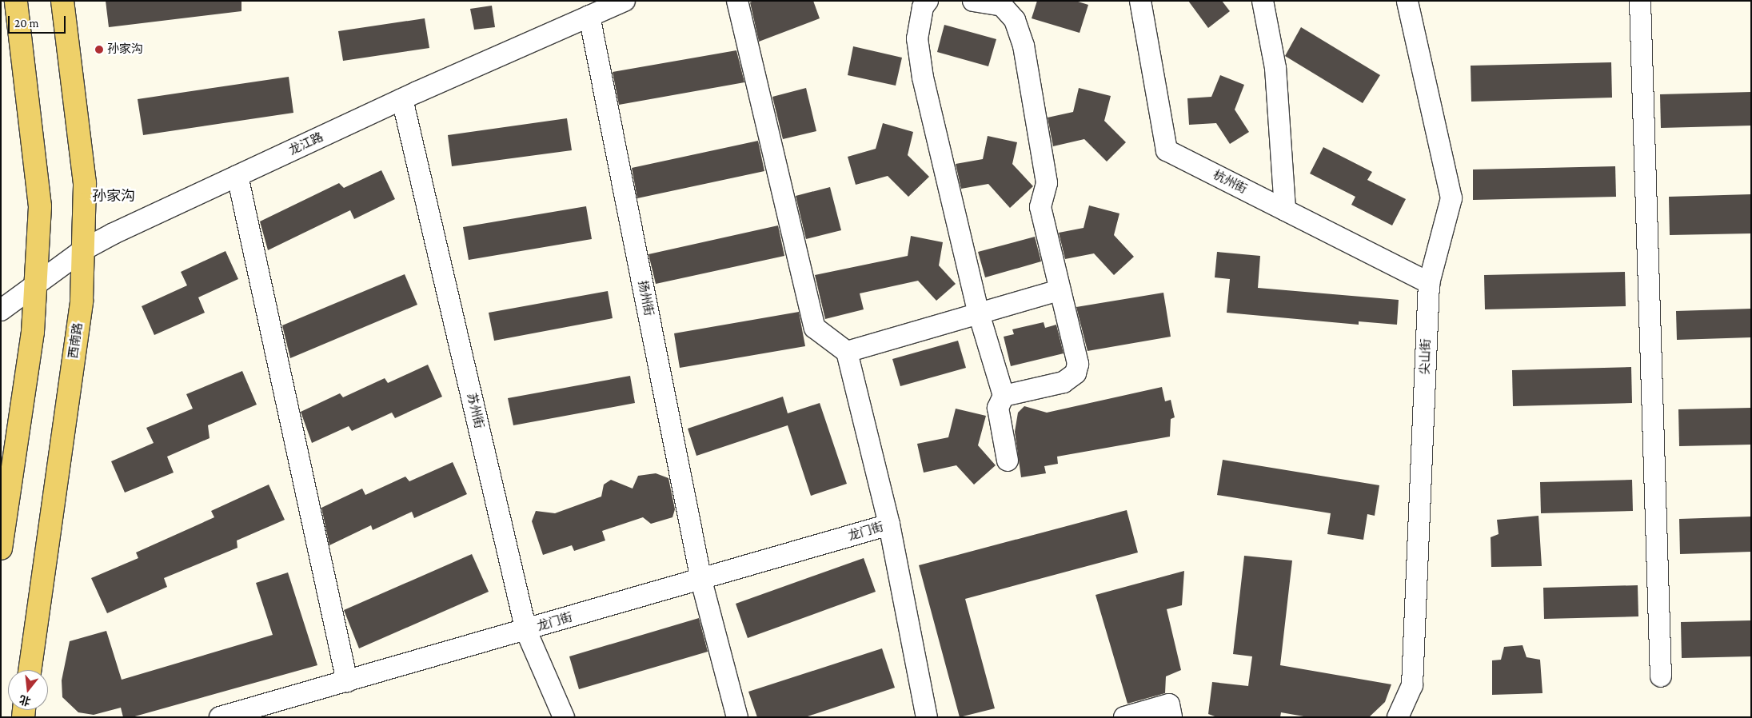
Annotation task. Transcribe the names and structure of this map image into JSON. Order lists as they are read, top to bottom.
{
  "streets": {
    "main road": ["西南路"],
    "street": [
      "龙江路",
      "杭州街",
      "扬州街",
      "尖山街",
      "苏州街",
      "龙门街"
    ]
  },
  "crossings": [
    ["龙江路", "扬州街"],
    ["龙江路", "西南路"],
    ["龙江路", "苏州街"],
    ["杭州街", "尖山街"],
    ["扬州街", "龙门街"],
    ["苏州街", "龙门街"]
  ],
  "districts": ["孙家沟"],
  "places": ["孙家沟"],
  "scale_bar": "20 m",
  "north": "bottom"
}
